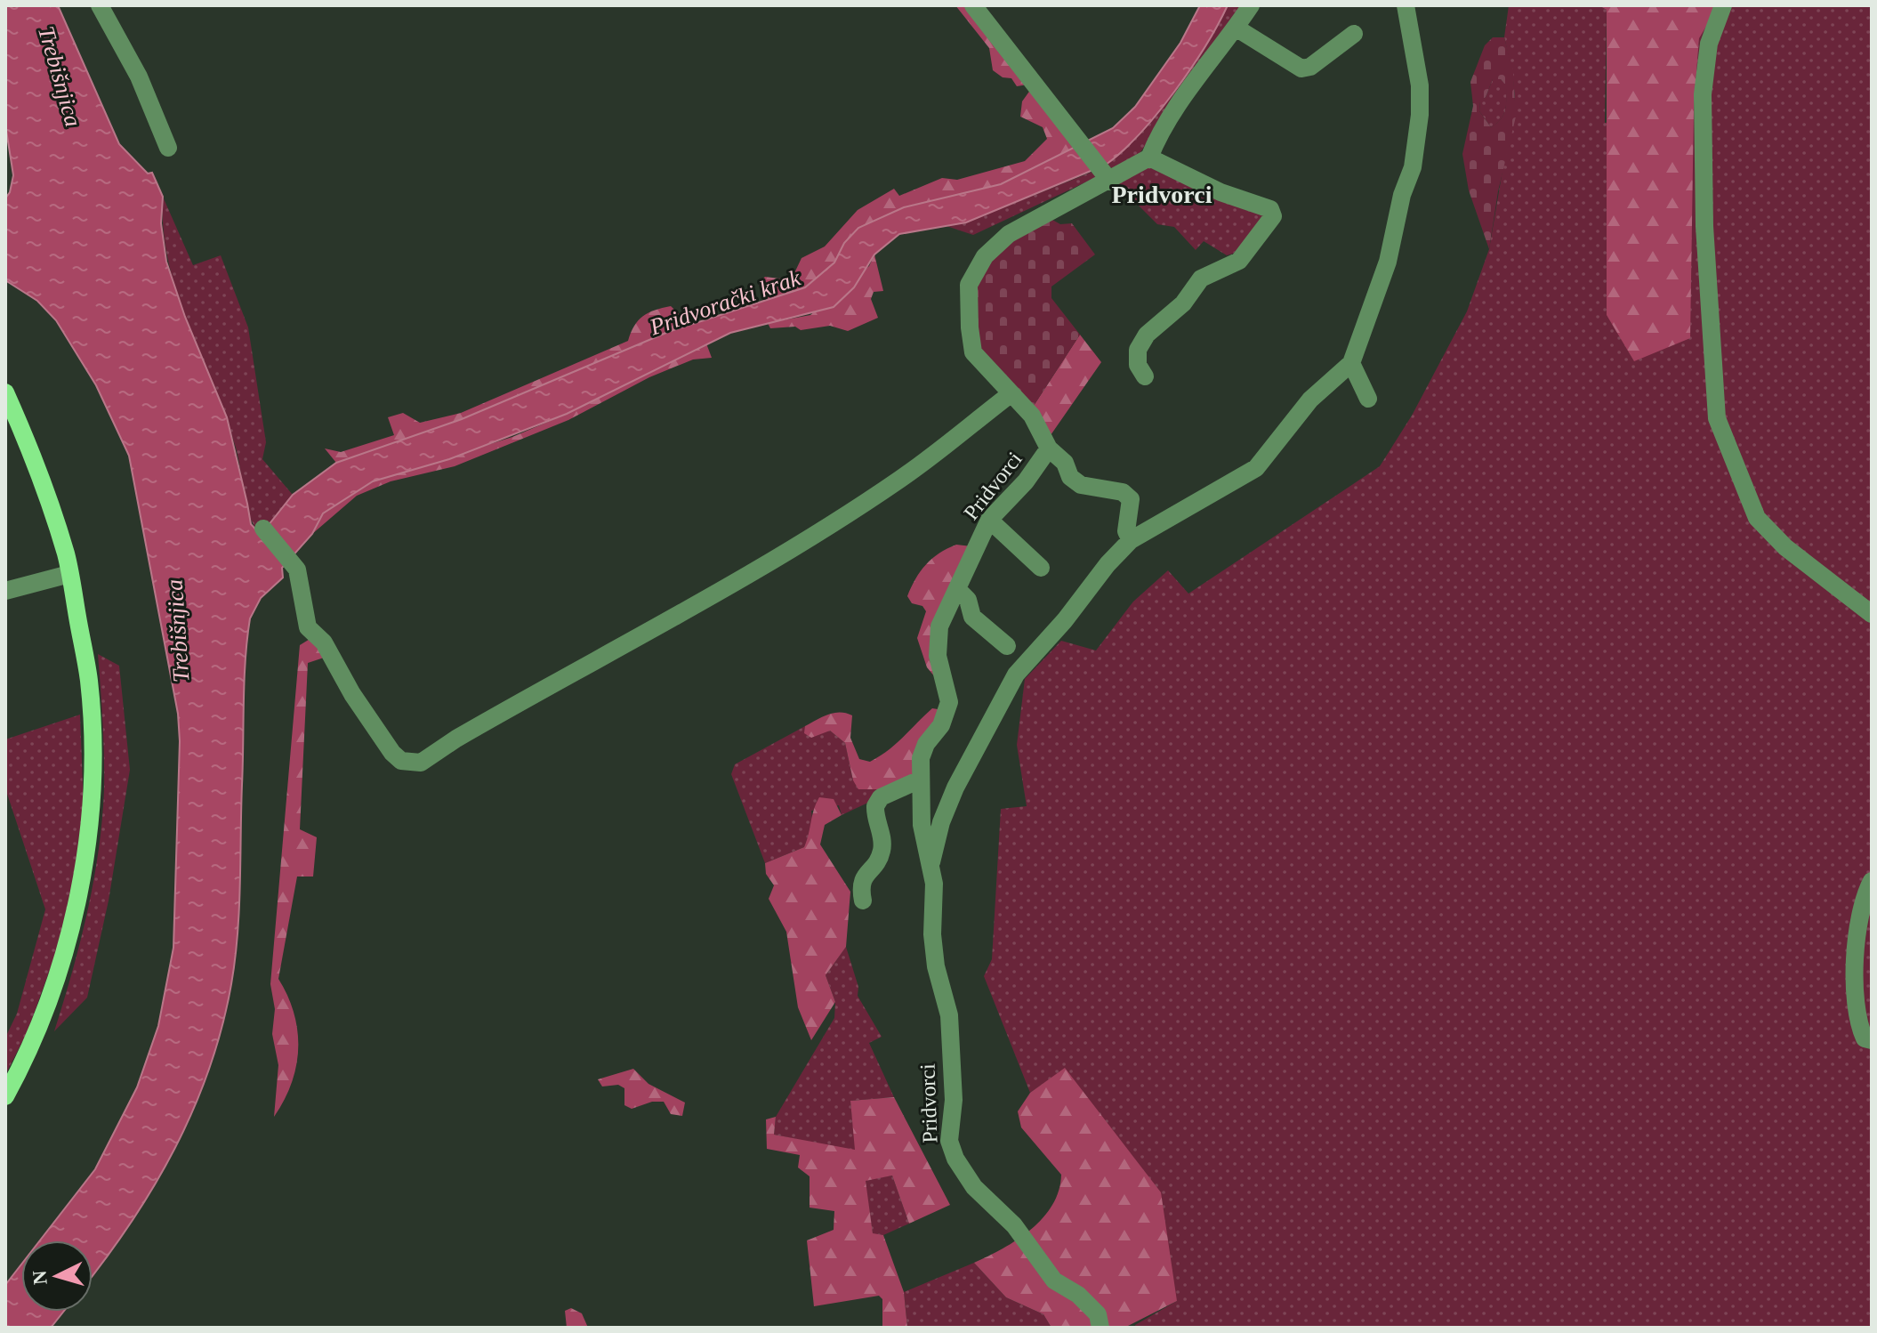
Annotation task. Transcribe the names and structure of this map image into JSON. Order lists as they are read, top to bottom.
{
  "streets": {
    "street": ["Pridvorci"]
  },
  "districts": ["Pridvorci"],
  "water": ["Trebišnjica", "Pridvorački krak"],
  "north": "left"
}
